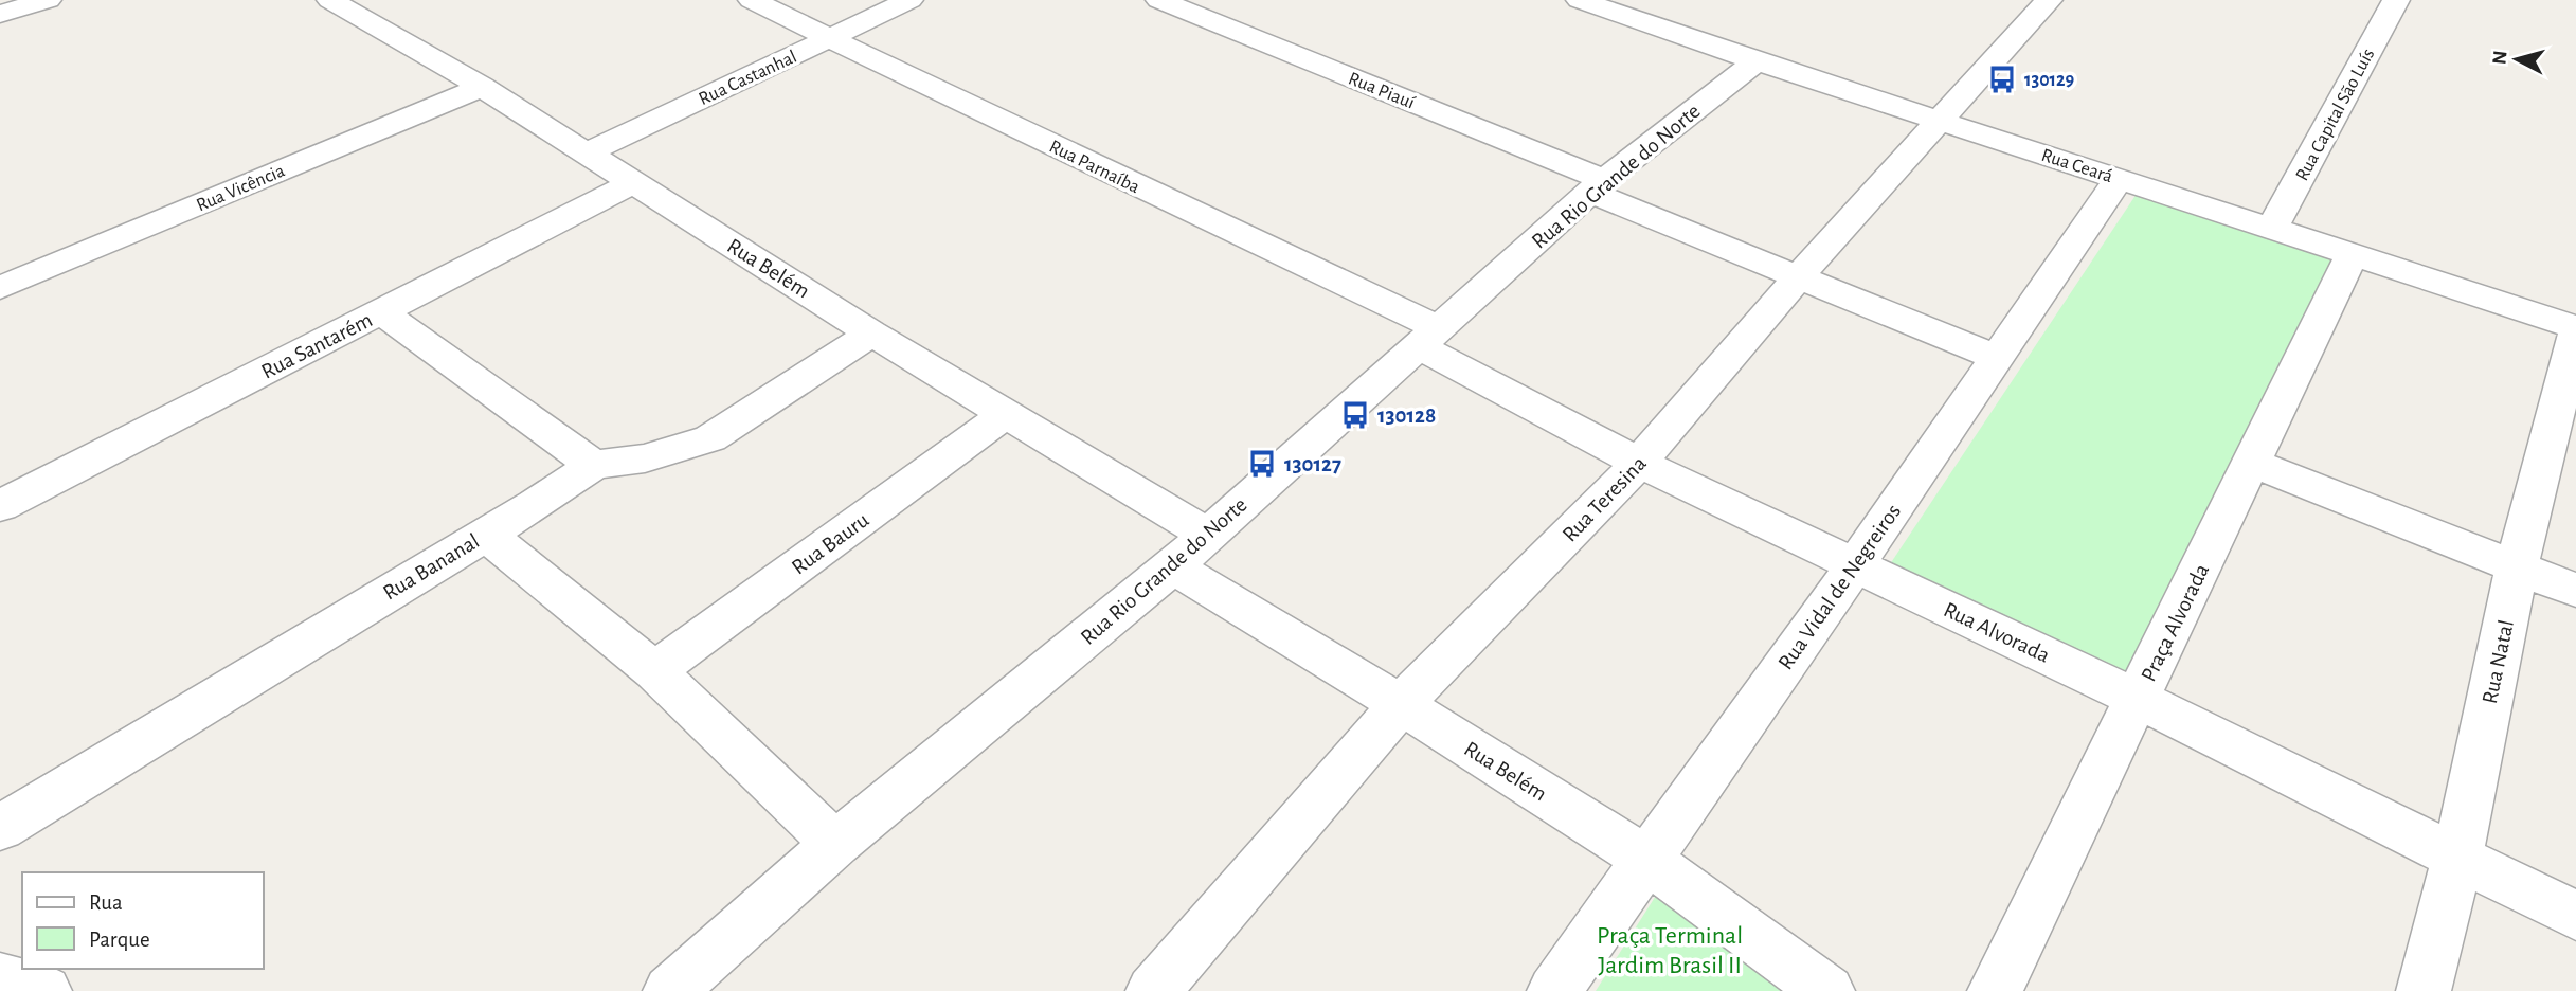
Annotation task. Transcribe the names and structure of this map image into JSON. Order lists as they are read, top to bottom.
{
  "streets": {
    "street": [
      "Rua Castanhal",
      "Rua Piauí",
      "Rua Capital São Luís",
      "Rua Ceará",
      "Rua Parnaíba",
      "Rua Rio Grande do Norte",
      "Rua Vicência",
      "Rua Belém",
      "Rua Santarém",
      "Rua Teresina",
      "Rua Bauru",
      "Rua Bananal",
      "Rua Vidal de Negreiros",
      "Praça Alvorada",
      "Rua Alvorada",
      "Rua Natal"
    ]
  },
  "crossings": [
    ["Rua Castanhal", "Rua Parnaíba"],
    ["Rua Castanhal", "Rua Belém"],
    ["Rua Piauí", "Rua Rio Grande do Norte"],
    ["Rua Piauí", "Rua Teresina"],
    ["Rua Piauí", "Rua Vidal de Negreiros"],
    ["Rua Capital São Luís", "Rua Ceará"],
    ["Rua Ceará", "Rua Rio Grande do Norte"],
    ["Rua Ceará", "Rua Teresina"],
    ["Rua Ceará", "Rua Vidal de Negreiros"],
    ["Rua Ceará", "Praça Alvorada"],
    ["Rua Ceará", "Rua Natal"],
    ["Rua Parnaíba", "Rua Rio Grande do Norte"],
    ["Rua Parnaíba", "Rua Alvorada"],
    ["Rua Rio Grande do Norte", "Rua Belém"],
    ["Rua Rio Grande do Norte", "Rua Alvorada"],
    ["Rua Vicência", "Rua Belém"],
    ["Rua Belém", "Rua Santarém"],
    ["Rua Belém", "Rua Teresina"],
    ["Rua Belém", "Rua Bauru"],
    ["Rua Belém", "Rua Bananal"],
    ["Rua Belém", "Rua Vidal de Negreiros"],
    ["Rua Teresina", "Rua Alvorada"],
    ["Rua Vidal de Negreiros", "Rua Alvorada"],
    ["Praça Alvorada", "Rua Alvorada"],
    ["Rua Alvorada", "Rua Natal"]
  ],
  "parks": ["Praça Terminal Jardim Brasil II"],
  "places": {
    "bus stop": ["130129", "130128", "130127"]
  },
  "legend": ["Rua", "Parque"],
  "north": "left"
}
